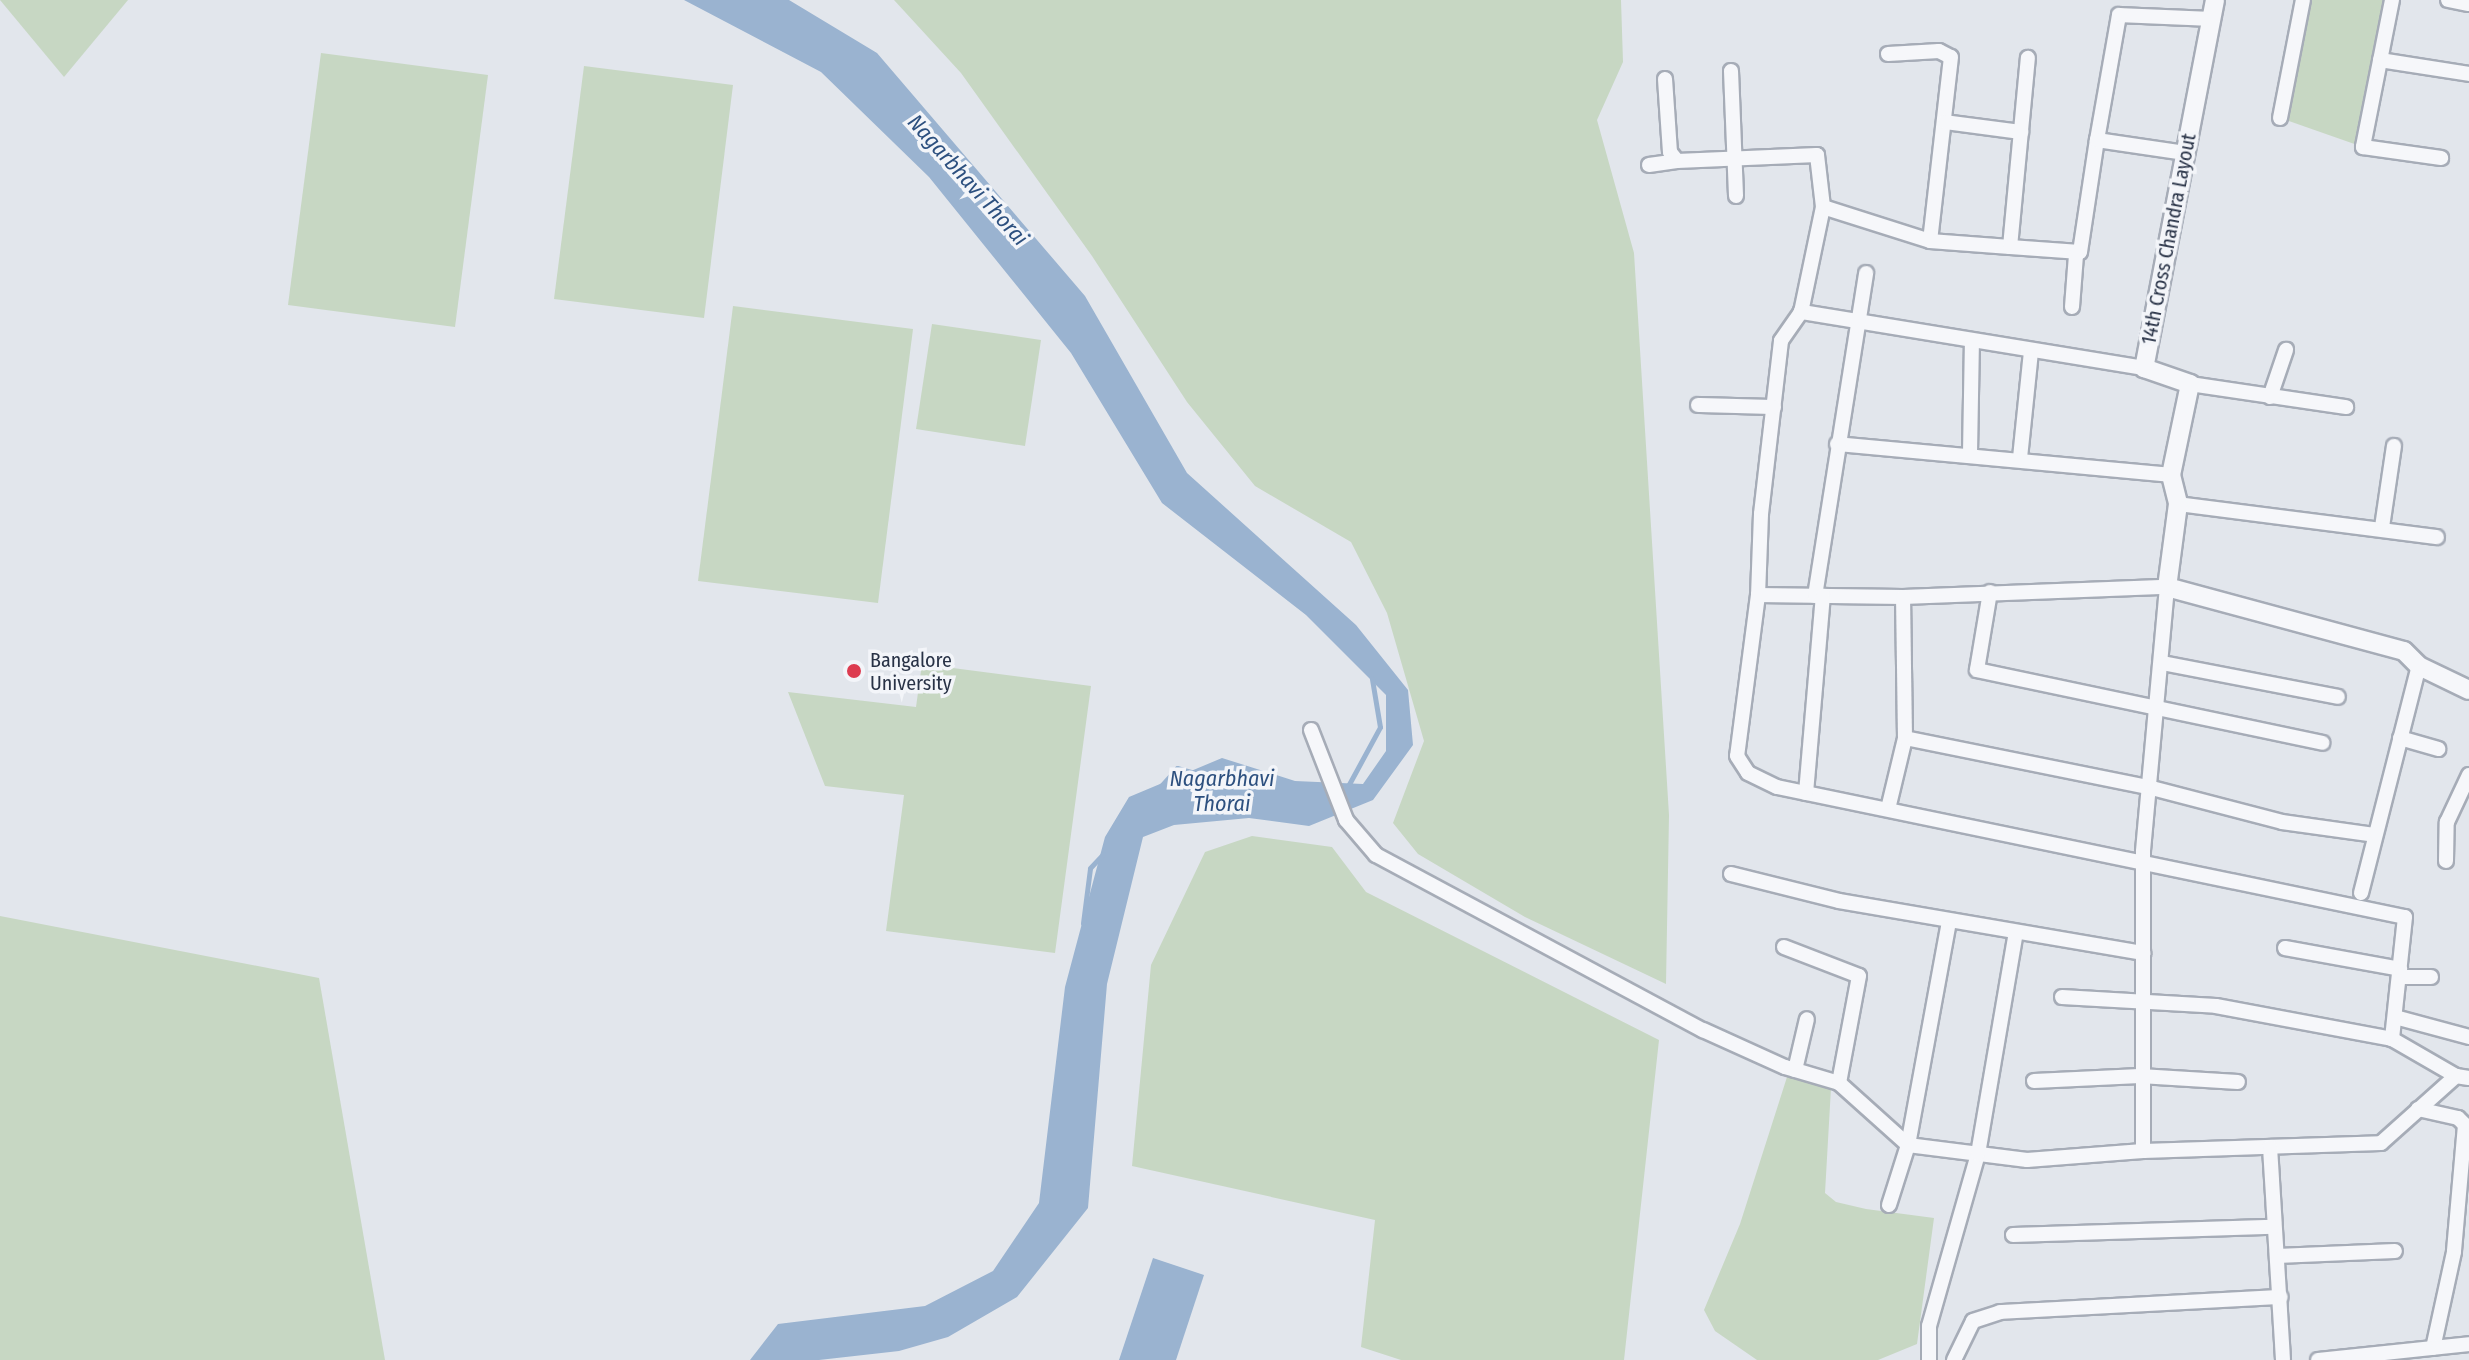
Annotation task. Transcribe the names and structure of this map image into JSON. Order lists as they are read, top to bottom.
{
  "streets": {
    "street": ["14th Cross Chandra Layout"]
  },
  "water": ["Nagarbhavi Thorai"],
  "places": ["Bangalore University"]
}
